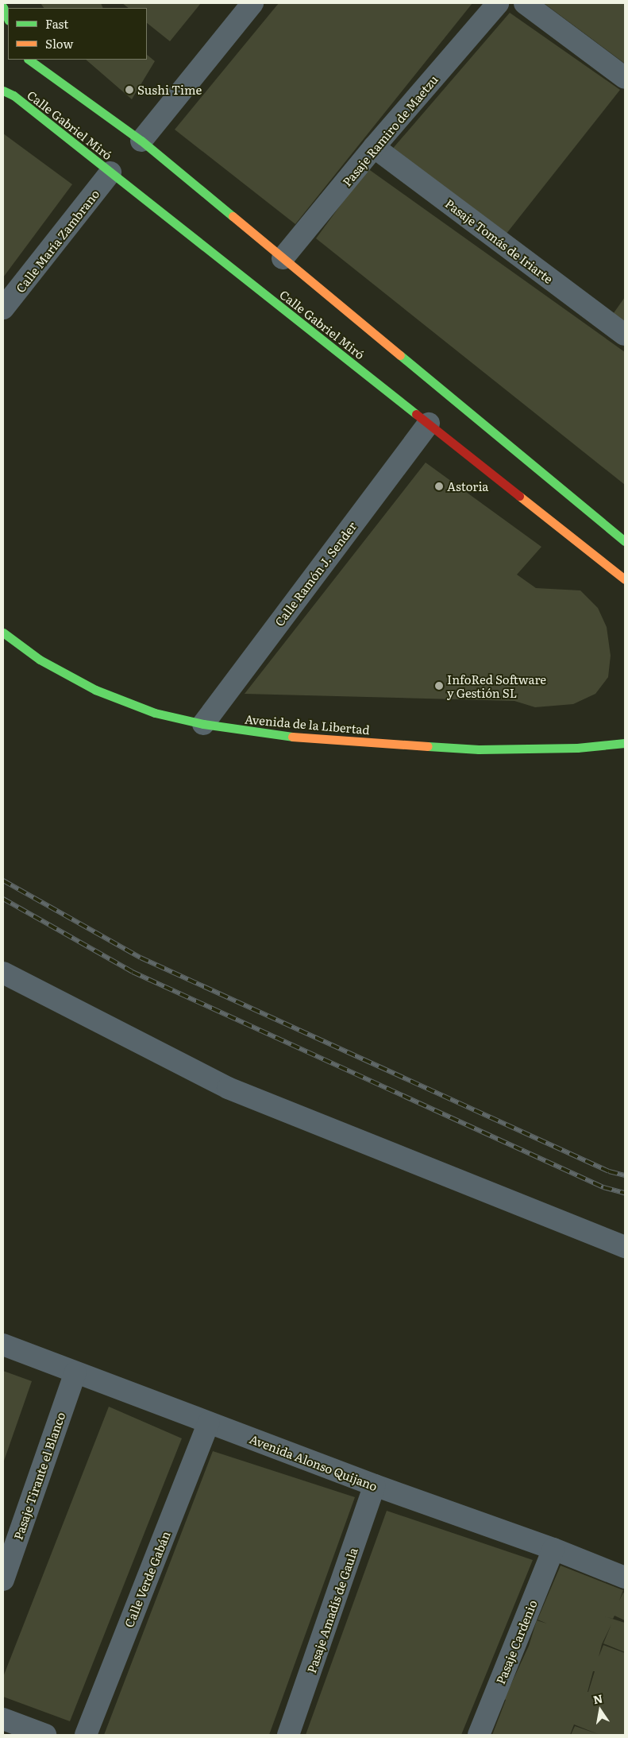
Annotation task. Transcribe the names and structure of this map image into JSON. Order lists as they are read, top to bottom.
{
  "streets": {
    "main road": ["Calle Gabriel Miró", "Avenida de la Libertad"],
    "street": [
      "Pasaje Ramiro de Maetzu",
      "Calle María Zambrano",
      "Pasaje Tomás de Iriarte",
      "Calle Ramón J. Sender",
      "Avenida Alonso Quijano",
      "Pasaje Tirante el Blanco",
      "Calle Verde Gabán",
      "Pasaje Amadís de Gaula",
      "Pasaje Cardenio"
    ]
  },
  "crossings": [
    ["Calle Gabriel Miró", "Pasaje Ramiro de Maetzu"],
    ["Calle Gabriel Miró", "Calle María Zambrano"],
    ["Calle Gabriel Miró", "Calle Ramón J. Sender"],
    ["Pasaje Ramiro de Maetzu", "Pasaje Tomás de Iriarte"],
    ["Calle Ramón J. Sender", "Avenida de la Libertad"],
    ["Avenida Alonso Quijano", "Pasaje Tirante el Blanco"],
    ["Avenida Alonso Quijano", "Calle Verde Gabán"],
    ["Avenida Alonso Quijano", "Pasaje Amadís de Gaula"],
    ["Avenida Alonso Quijano", "Pasaje Cardenio"]
  ],
  "places": ["Sushi Time", "Astoria", "InfoRed Software y Gestión SL"],
  "legend": ["Fast", "Slow"],
  "north": "top"
}
